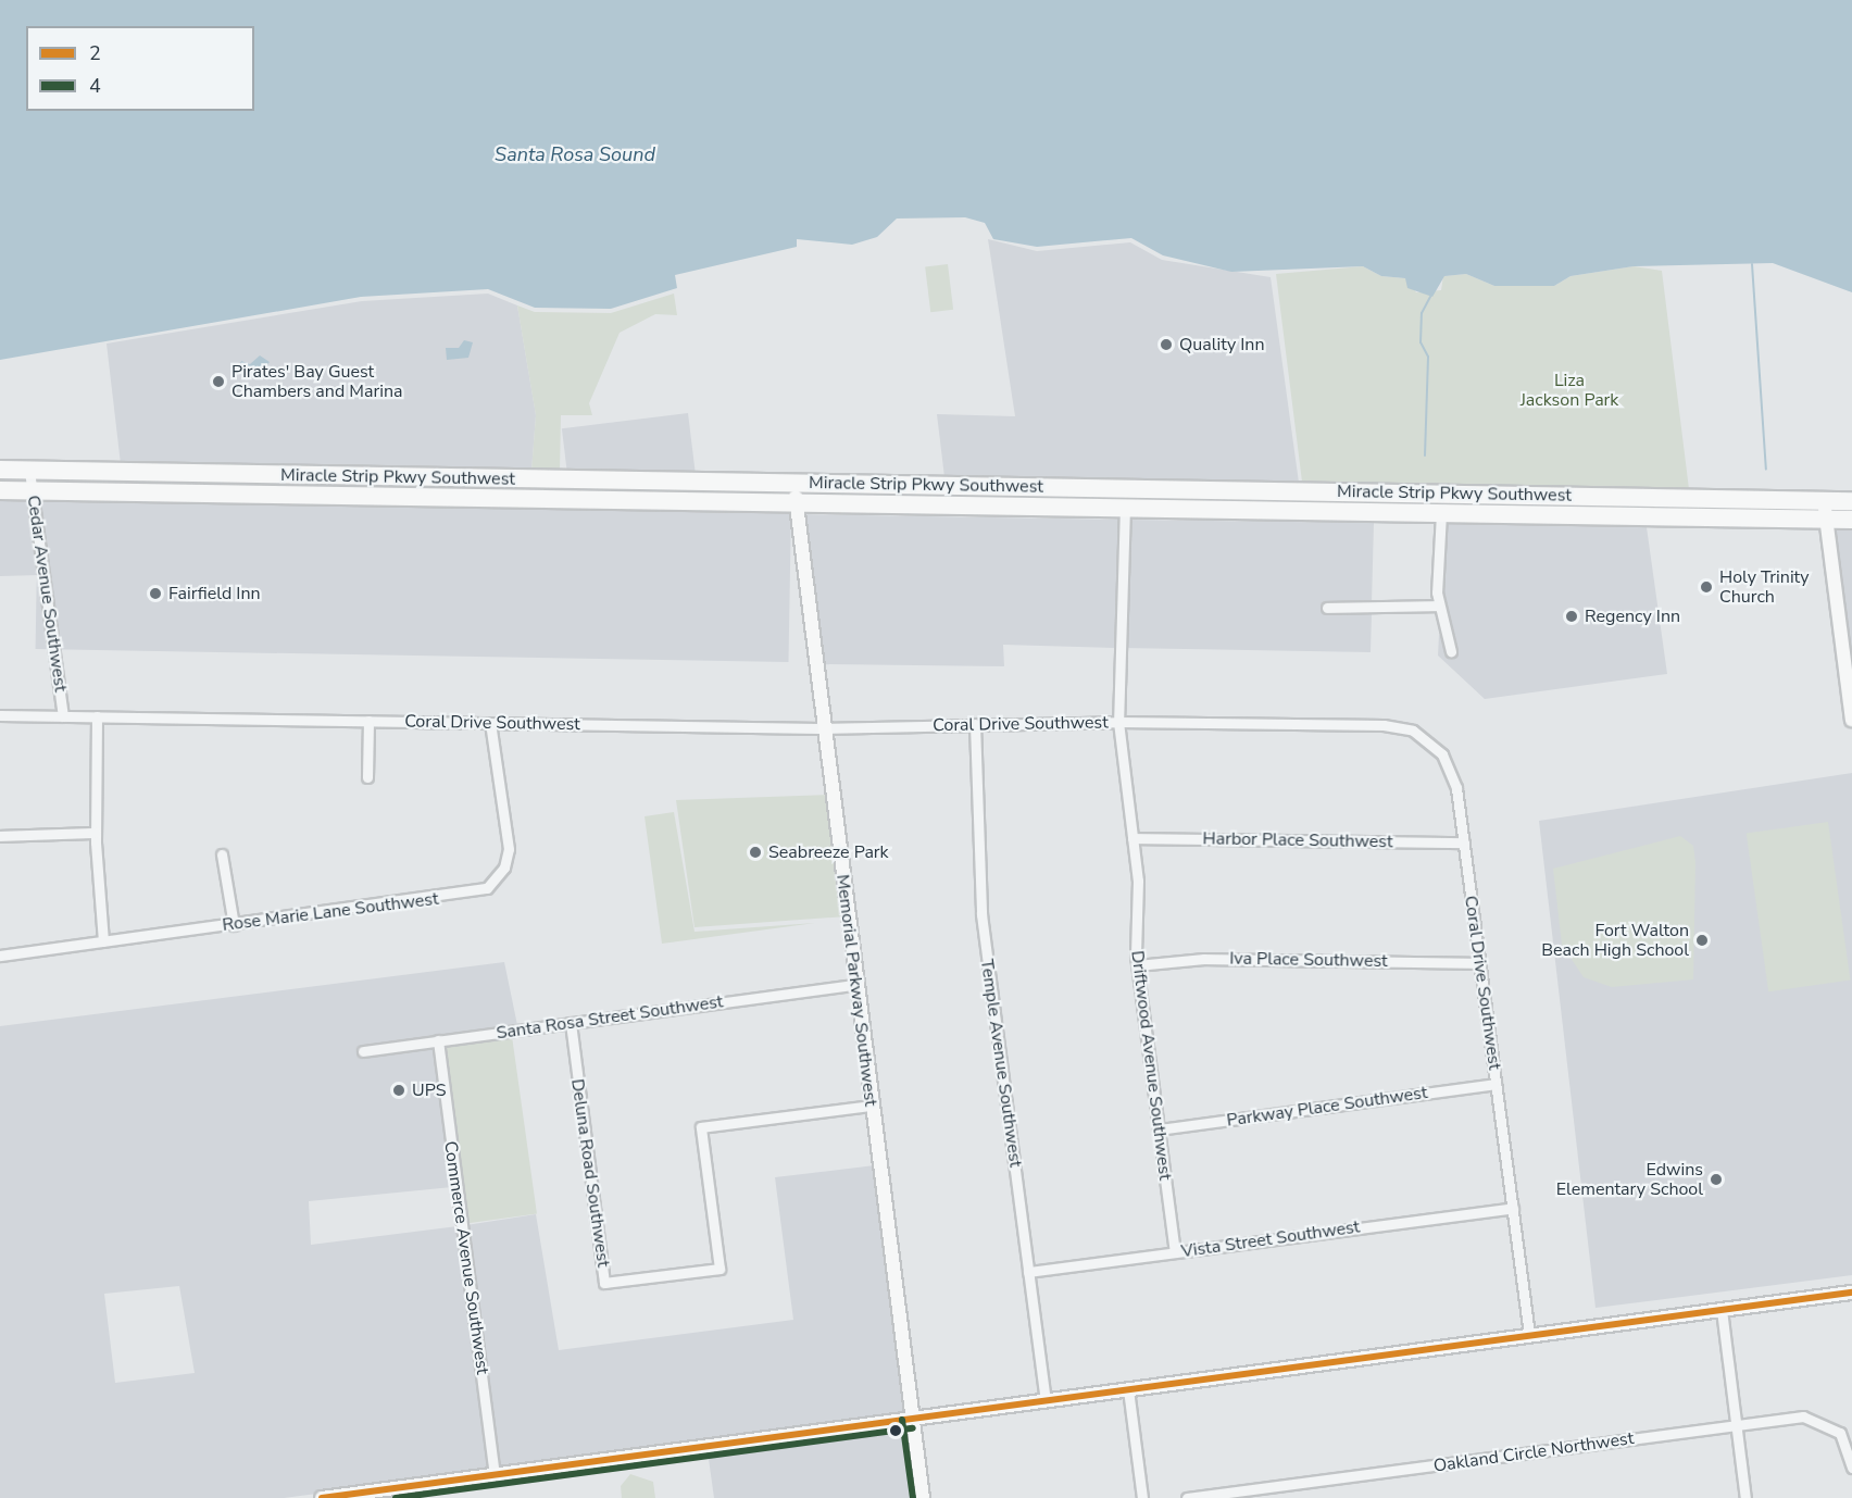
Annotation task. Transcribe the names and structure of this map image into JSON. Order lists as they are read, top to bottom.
{
  "streets": {
    "highway": ["Miracle Strip Pkwy Southwest"],
    "street": [
      "Cedar Avenue Southwest",
      "Coral Drive Southwest",
      "Harbor Place Southwest",
      "Rose Marie Lane Southwest",
      "Iva Place Southwest",
      "Memorial Parkway Southwest",
      "Santa Rosa Street Southwest",
      "Temple Avenue Southwest",
      "Driftwood Avenue Southwest",
      "Parkway Place Southwest",
      "Deluna Road Southwest",
      "Vista Street Southwest",
      "Commerce Avenue Southwest",
      "Oakland Circle Northwest"
    ]
  },
  "crossings": [
    ["Miracle Strip Pkwy Southwest", "Cedar Avenue Southwest"],
    ["Miracle Strip Pkwy Southwest", "Memorial Parkway Southwest"],
    ["Miracle Strip Pkwy Southwest", "Driftwood Avenue Southwest"],
    ["Cedar Avenue Southwest", "Coral Drive Southwest"],
    ["Coral Drive Southwest", "Harbor Place Southwest"],
    ["Coral Drive Southwest", "Rose Marie Lane Southwest"],
    ["Coral Drive Southwest", "Iva Place Southwest"],
    ["Coral Drive Southwest", "Memorial Parkway Southwest"],
    ["Coral Drive Southwest", "Temple Avenue Southwest"],
    ["Coral Drive Southwest", "Driftwood Avenue Southwest"],
    ["Coral Drive Southwest", "Parkway Place Southwest"],
    ["Coral Drive Southwest", "Vista Street Southwest"],
    ["Harbor Place Southwest", "Driftwood Avenue Southwest"],
    ["Iva Place Southwest", "Driftwood Avenue Southwest"],
    ["Memorial Parkway Southwest", "Santa Rosa Street Southwest"],
    ["Memorial Parkway Southwest", "Deluna Road Southwest"],
    ["Santa Rosa Street Southwest", "Deluna Road Southwest"],
    ["Santa Rosa Street Southwest", "Commerce Avenue Southwest"],
    ["Temple Avenue Southwest", "Vista Street Southwest"],
    ["Driftwood Avenue Southwest", "Parkway Place Southwest"],
    ["Driftwood Avenue Southwest", "Vista Street Southwest"]
  ],
  "water": ["Santa Rosa Sound"],
  "parks": ["Liza Jackson Park"],
  "places": [
    "Quality Inn",
    "Pirates' Bay Guest Chambers and Marina",
    "Holy Trinity Church",
    "Fairfield Inn",
    "Regency Inn",
    "Seabreeze Park",
    "Fort Walton Beach High School",
    "UPS",
    "Edwins Elementary School"
  ],
  "lines": ["transit line 2", "transit line 4"],
  "legend": ["2", "4"]
}
